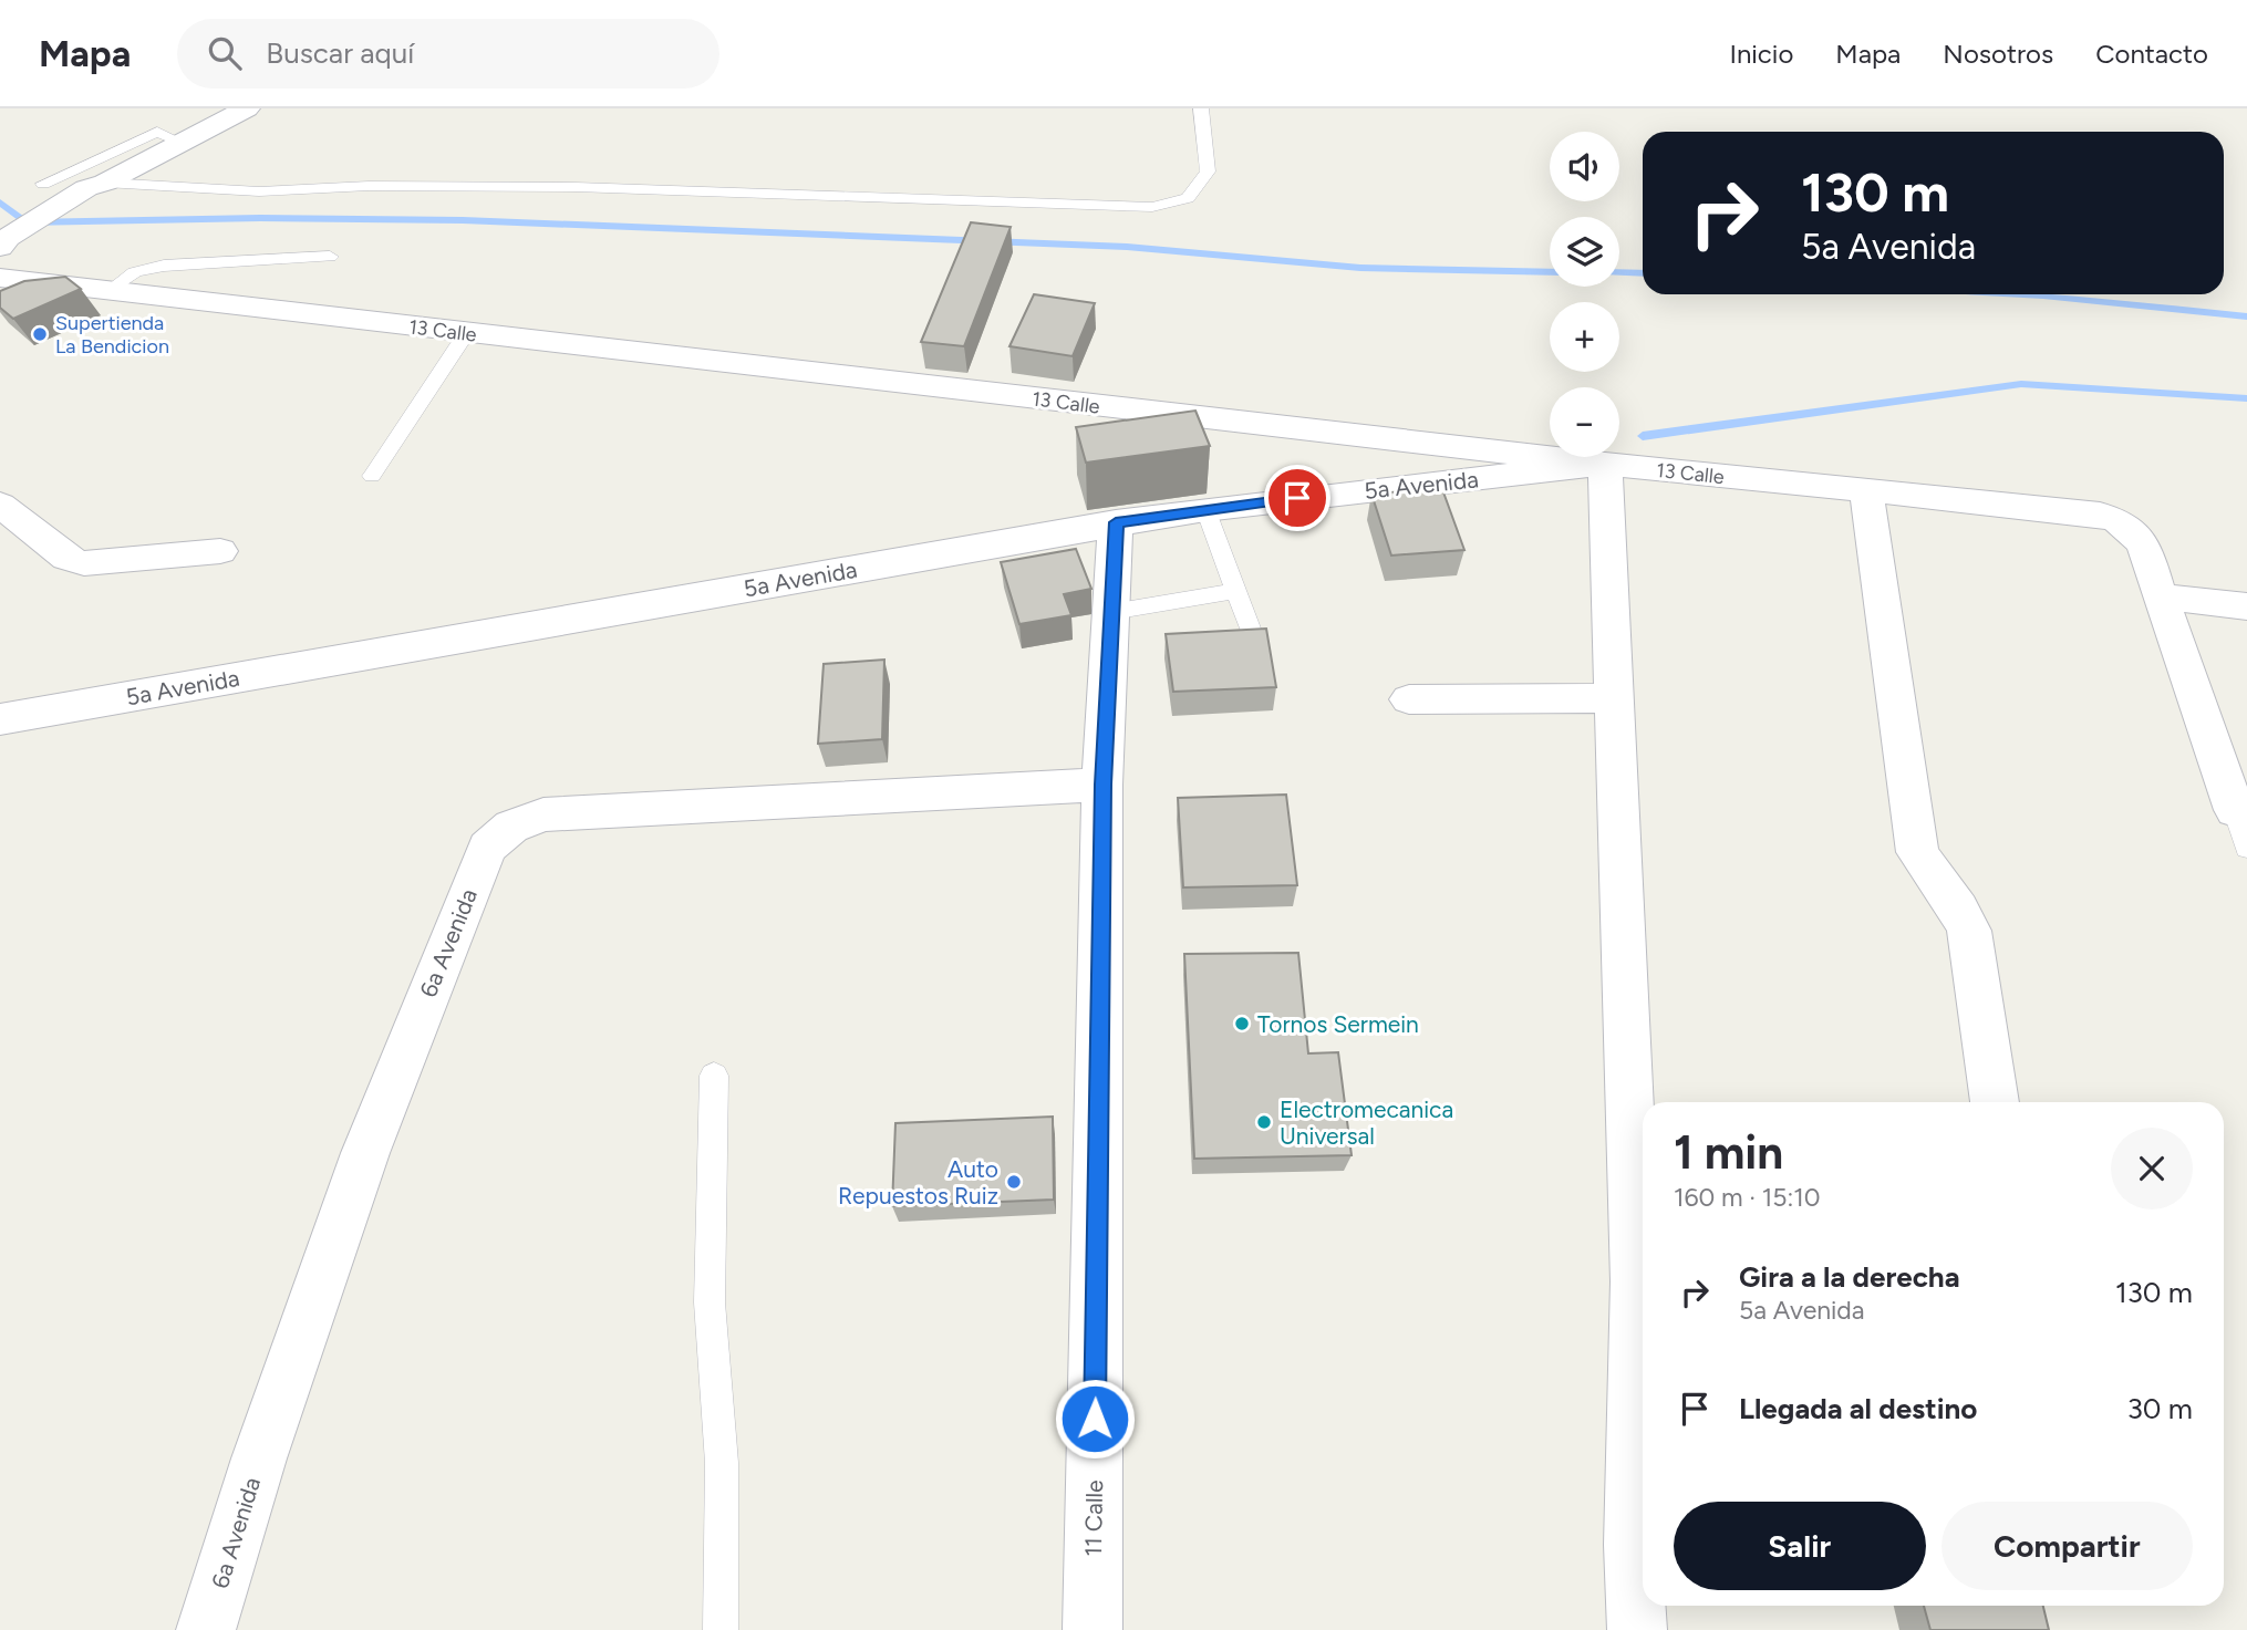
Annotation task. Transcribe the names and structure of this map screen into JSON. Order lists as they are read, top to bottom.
{
  "streets": {
    "street": [
      "13 Calle",
      "5a Avenida",
      "6a Avenida",
      "11 Calle"
    ]
  },
  "crossings": [
    ["13 Calle", "5a Avenida"],
    ["5a Avenida", "11 Calle"],
    ["6a Avenida", "11 Calle"]
  ],
  "places": [
    "Supertienda La Bendicion",
    "Tornos Sermein",
    "Electromecanica Universal",
    "Auto Repuestos Ruiz"
  ],
  "page": {
    "header": "Mapa",
    "search": "Buscar aquí",
    "nav": [
      "Inicio",
      "Mapa",
      "Nosotros",
      "Contacto"
    ],
    "map_buttons": ["+", "−"],
    "turn": ["130 m", "5a Avenida"],
    "heading": ["1 min", "160 m · 15:10"],
    "list": [
      {
        "name": "Gira a la derecha",
        "note": "5a Avenida",
        "value": "130 m"
      },
      {
        "name": "Llegada al destino",
        "value": "30 m"
      }
    ],
    "buttons": ["Salir", "Compartir"]
  }
}
